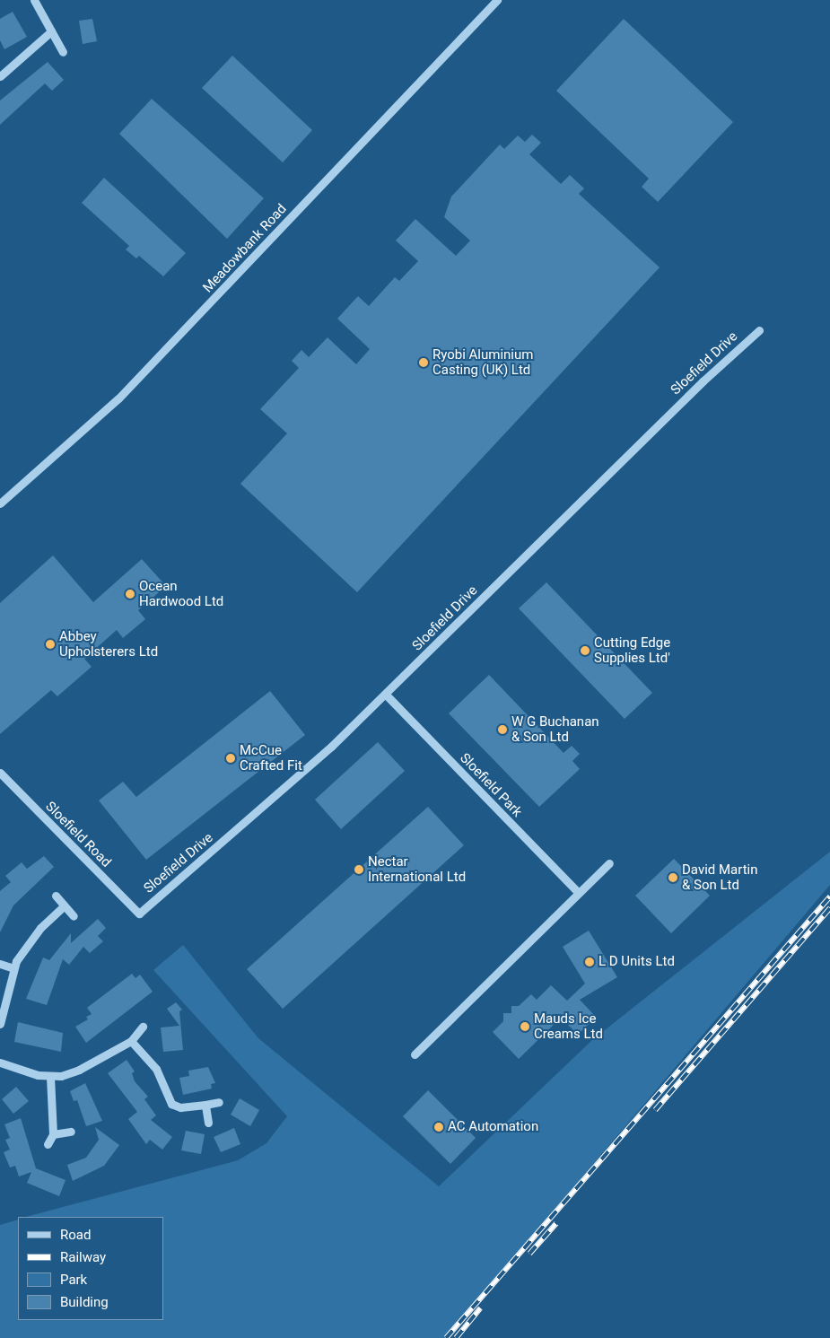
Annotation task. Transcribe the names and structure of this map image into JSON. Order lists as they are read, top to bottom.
{
  "streets": {
    "street": [
      "Meadowbank Road",
      "Sloefield Drive",
      "Sloefield Park",
      "Sloefield Road"
    ]
  },
  "crossings": [
    ["Sloefield Drive", "Sloefield Park"],
    ["Sloefield Drive", "Sloefield Road"]
  ],
  "places": [
    "Ryobi Aluminium Casting (UK) Ltd",
    "Ocean Hardwood Ltd",
    "Abbey Upholsterers Ltd",
    "Cutting Edge Supplies Ltd'",
    "W G Buchanan & Son Ltd",
    "McCue Crafted Fit",
    "Nectar International Ltd",
    "David Martin & Son Ltd",
    "L D Units Ltd",
    "Mauds Ice Creams Ltd",
    "AC Automation"
  ],
  "legend": [
    "Road",
    "Railway",
    "Park",
    "Building"
  ]
}
